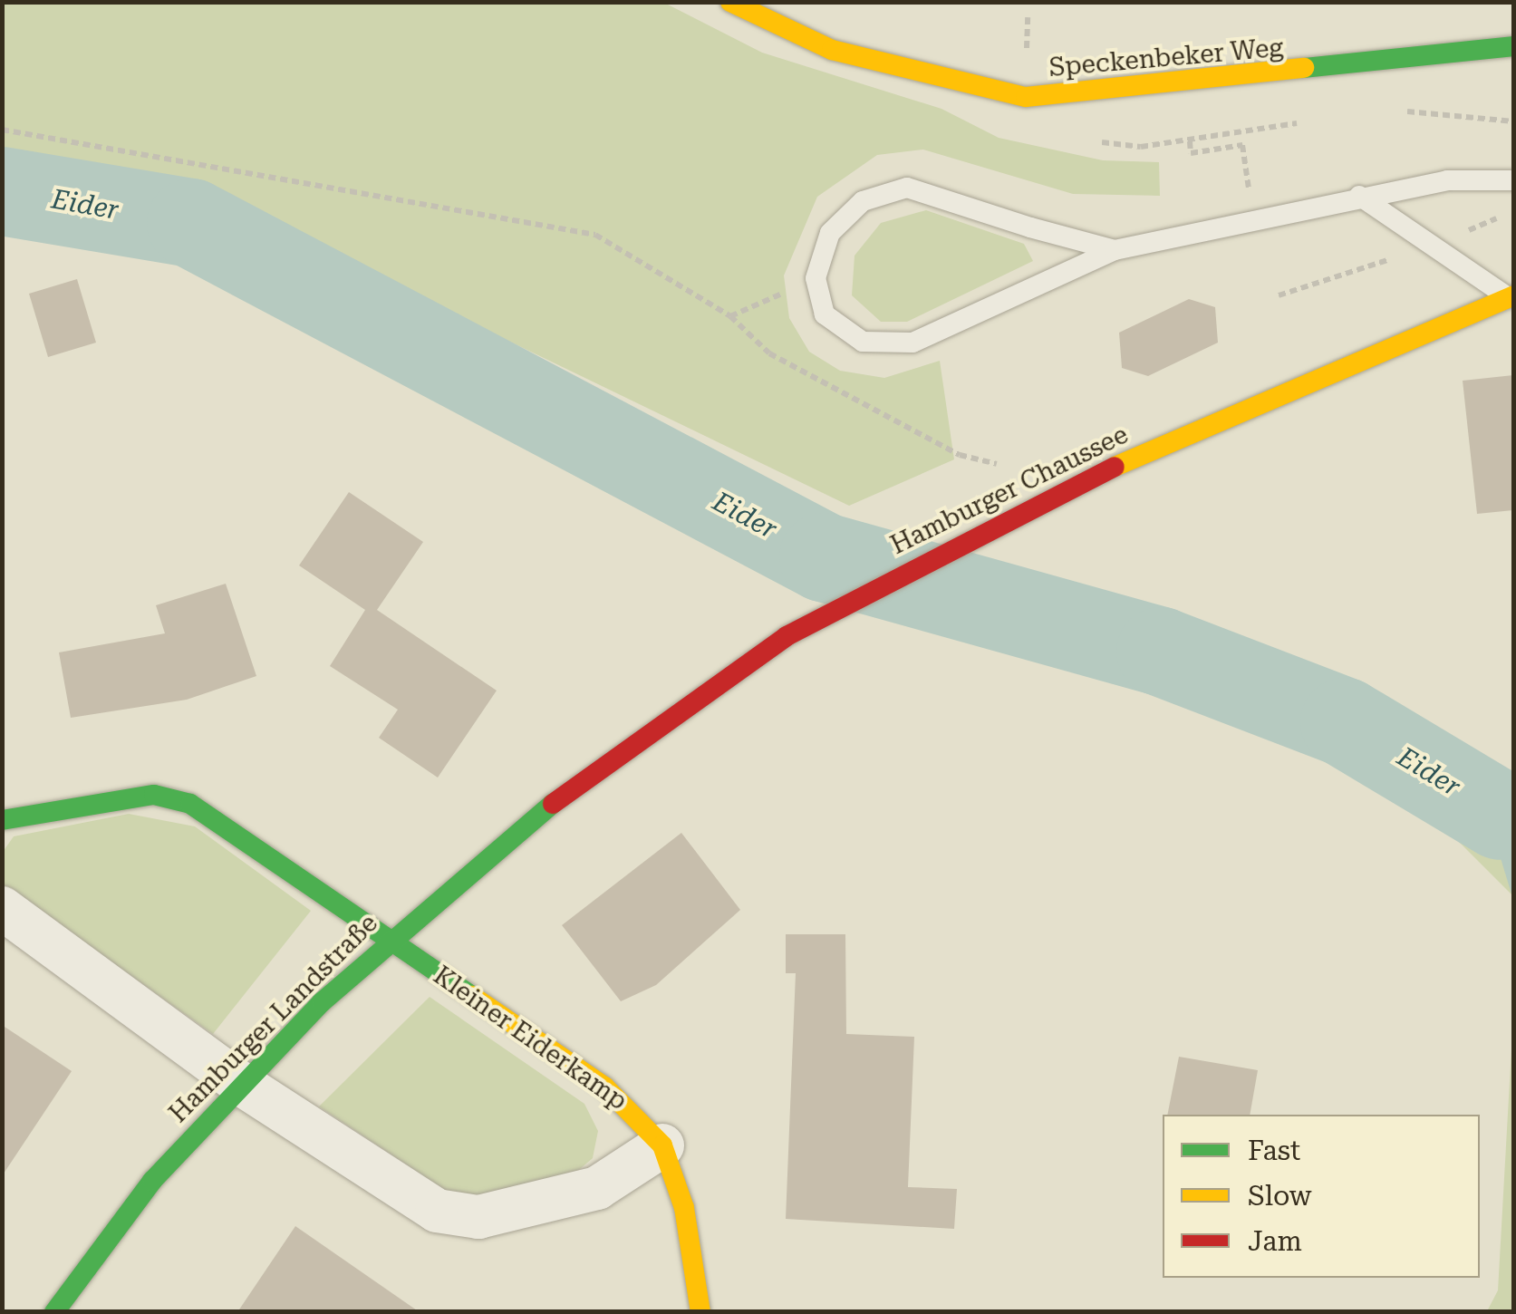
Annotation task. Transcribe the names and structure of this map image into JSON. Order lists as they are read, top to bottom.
{
  "streets": {
    "main road": [
      "Speckenbeker Weg",
      "Hamburger Chaussee",
      "Hamburger Landstraße",
      "Kleiner Eiderkamp"
    ]
  },
  "crossings": [
    ["Hamburger Chaussee", "Hamburger Landstraße"],
    ["Hamburger Landstraße", "Kleiner Eiderkamp"]
  ],
  "water": ["Eider"],
  "legend": ["Fast", "Slow", "Jam"]
}
